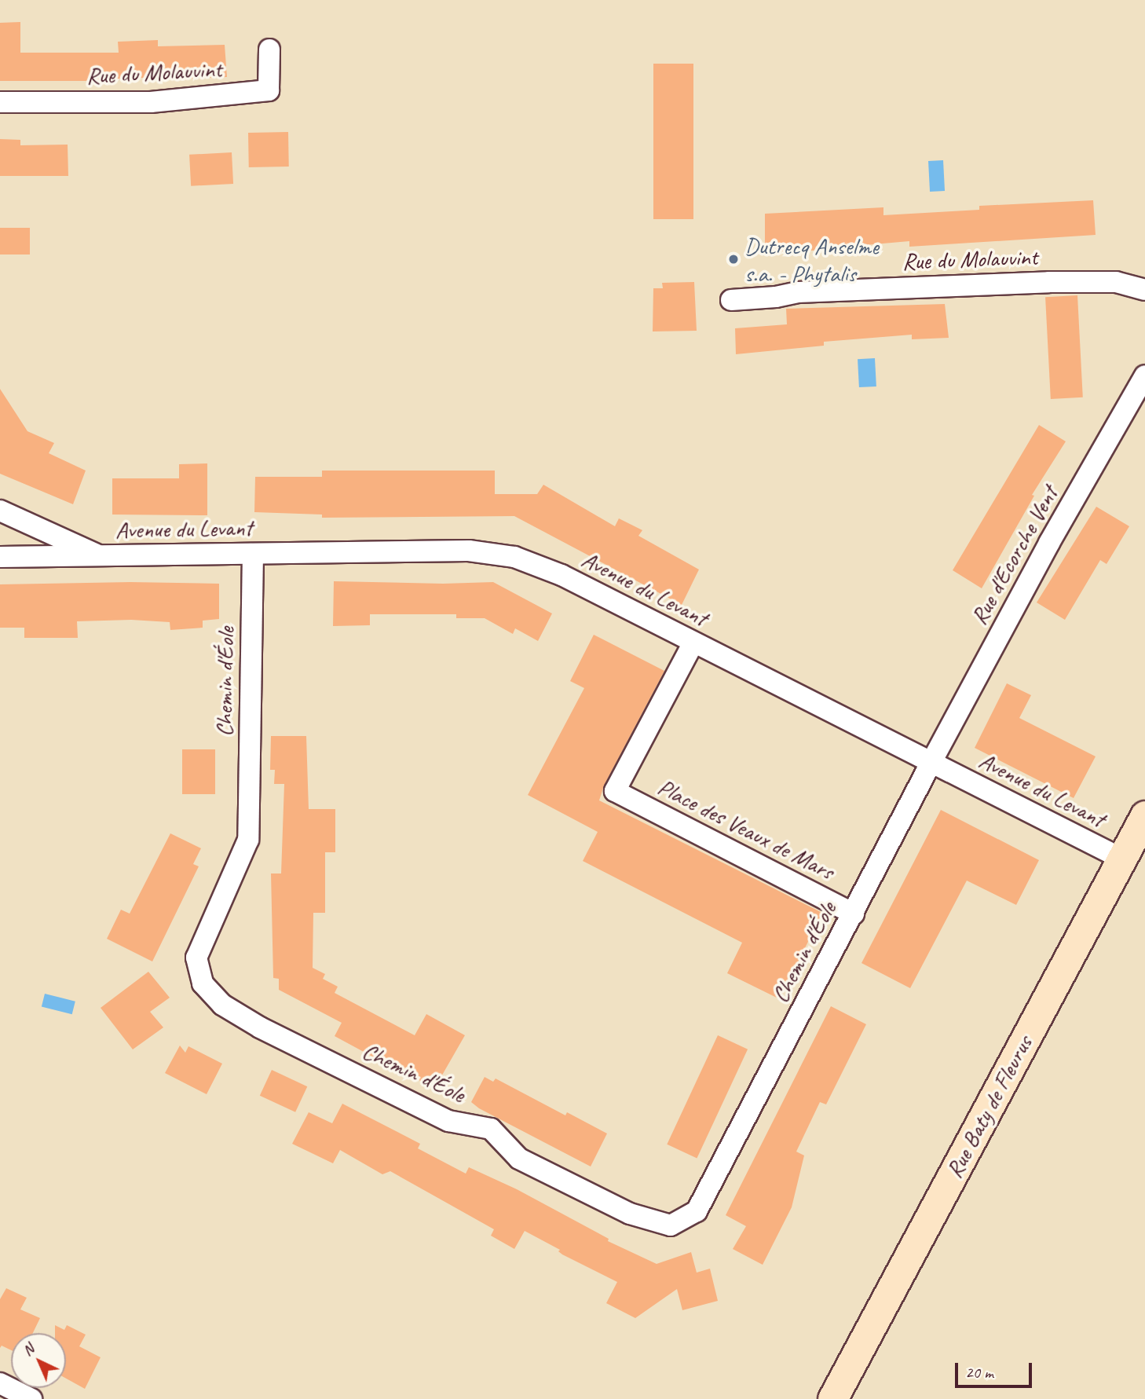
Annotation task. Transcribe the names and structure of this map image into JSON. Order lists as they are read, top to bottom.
{
  "streets": {
    "street": [
      "Rue du Molauvint",
      "Avenue du Levant",
      "Rue d'Ecorche Vent",
      "Chemin d'Éole",
      "Place des Veaux de Mars",
      "Rue Baty de Fleurus"
    ]
  },
  "crossings": [
    ["Avenue du Levant", "Rue d'Ecorche Vent"],
    ["Avenue du Levant", "Chemin d'Éole"],
    ["Avenue du Levant", "Place des Veaux de Mars"],
    ["Avenue du Levant", "Rue Baty de Fleurus"],
    ["Rue d'Ecorche Vent", "Chemin d'Éole"],
    ["Chemin d'Éole", "Place des Veaux de Mars"]
  ],
  "places": ["Dutrecq Anselme s.a. - Phytalis"],
  "scale_bar": "20 m",
  "north": "top left"
}
